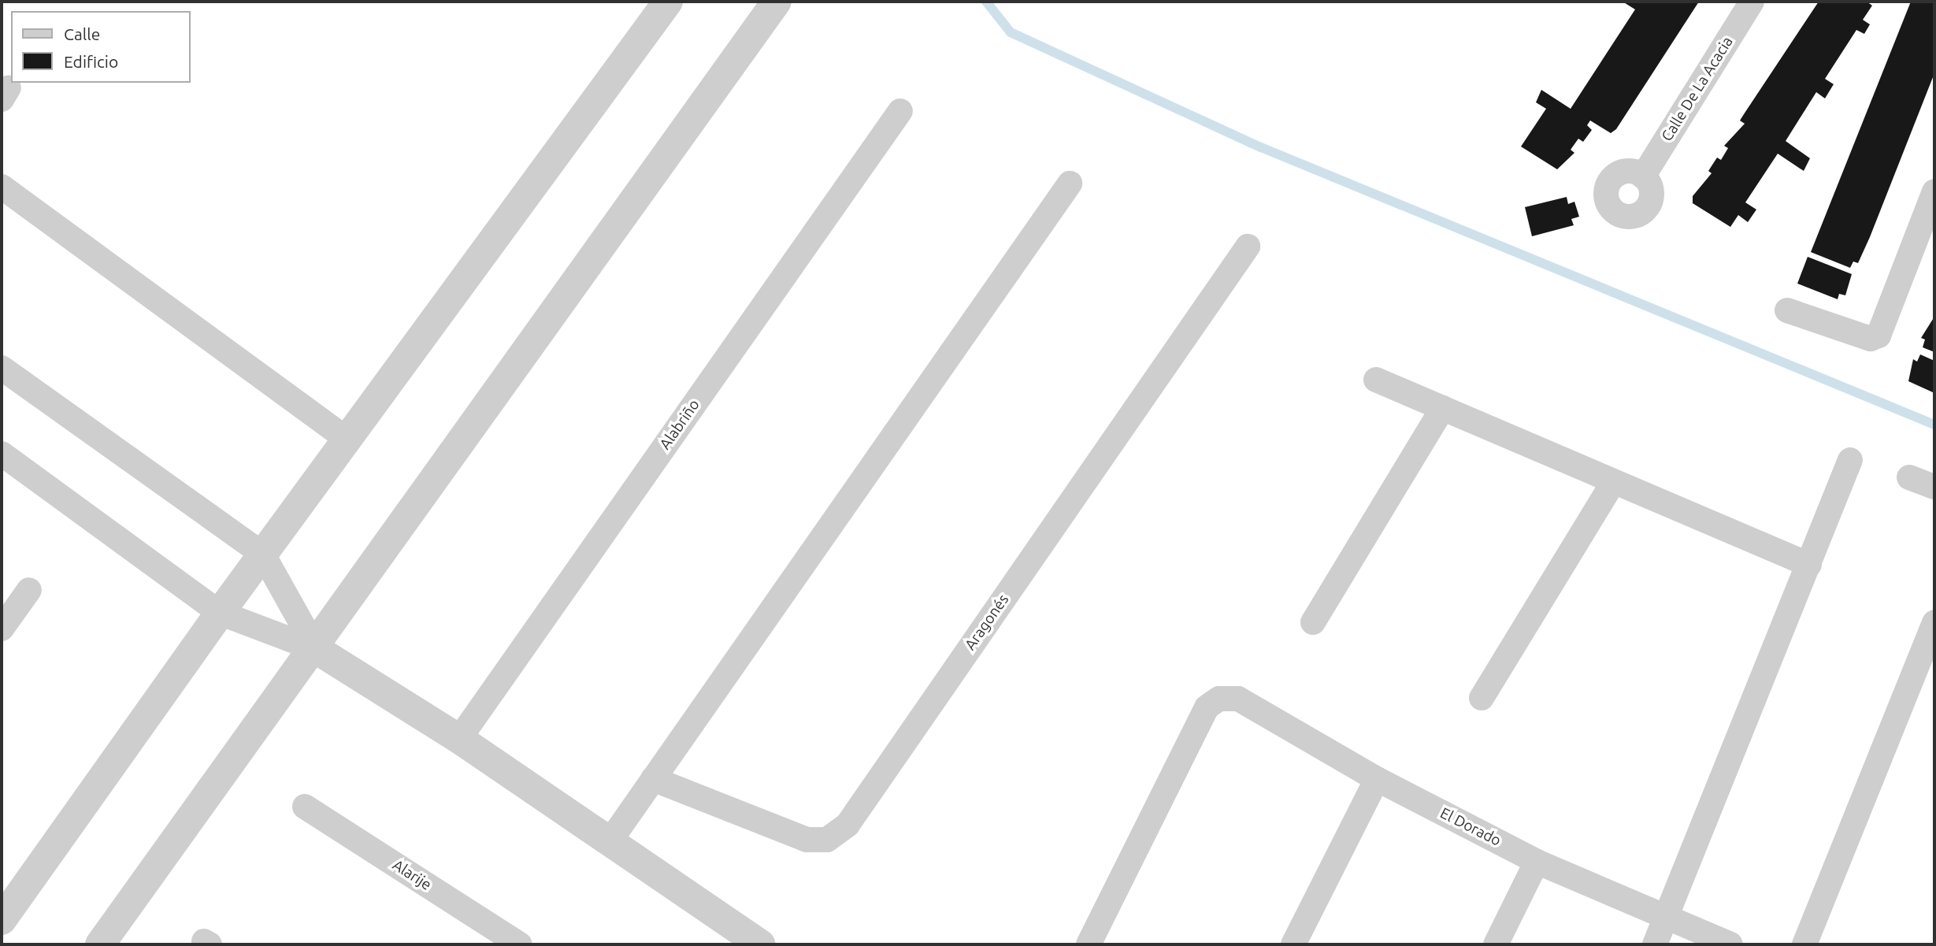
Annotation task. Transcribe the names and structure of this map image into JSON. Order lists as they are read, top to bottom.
{
  "streets": {
    "street": [
      "Calle De La Acacia",
      "Alabriño",
      "Aragonés",
      "El Dorado",
      "Alarije"
    ]
  },
  "legend": ["Calle", "Edificio"]
}
